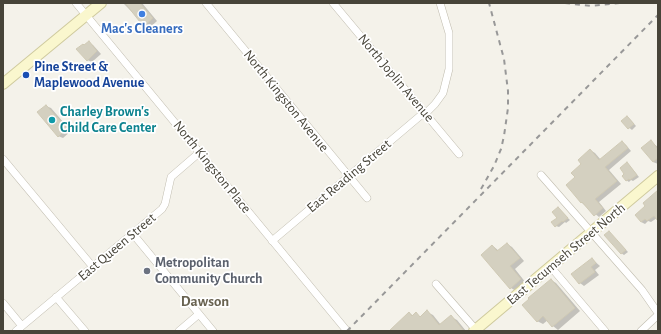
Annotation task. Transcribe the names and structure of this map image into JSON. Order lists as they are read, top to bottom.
{
  "streets": {
    "street": [
      "North Joplin Avenue",
      "North Kingston Avenue",
      "North Kingston Place",
      "East Reading Street",
      "East Queen Street",
      "East Tecumseh Street North"
    ]
  },
  "crossings": [
    ["North Joplin Avenue", "East Reading Street"],
    ["North Kingston Avenue", "East Reading Street"],
    ["North Kingston Place", "East Reading Street"],
    ["North Kingston Place", "East Queen Street"]
  ],
  "districts": ["Dawson"],
  "places": [
    "Mac's Cleaners",
    "Pine Street & Maplewood Avenue",
    "Charley Brown's Child Care Center",
    "Metropolitan Community Church"
  ]
}
